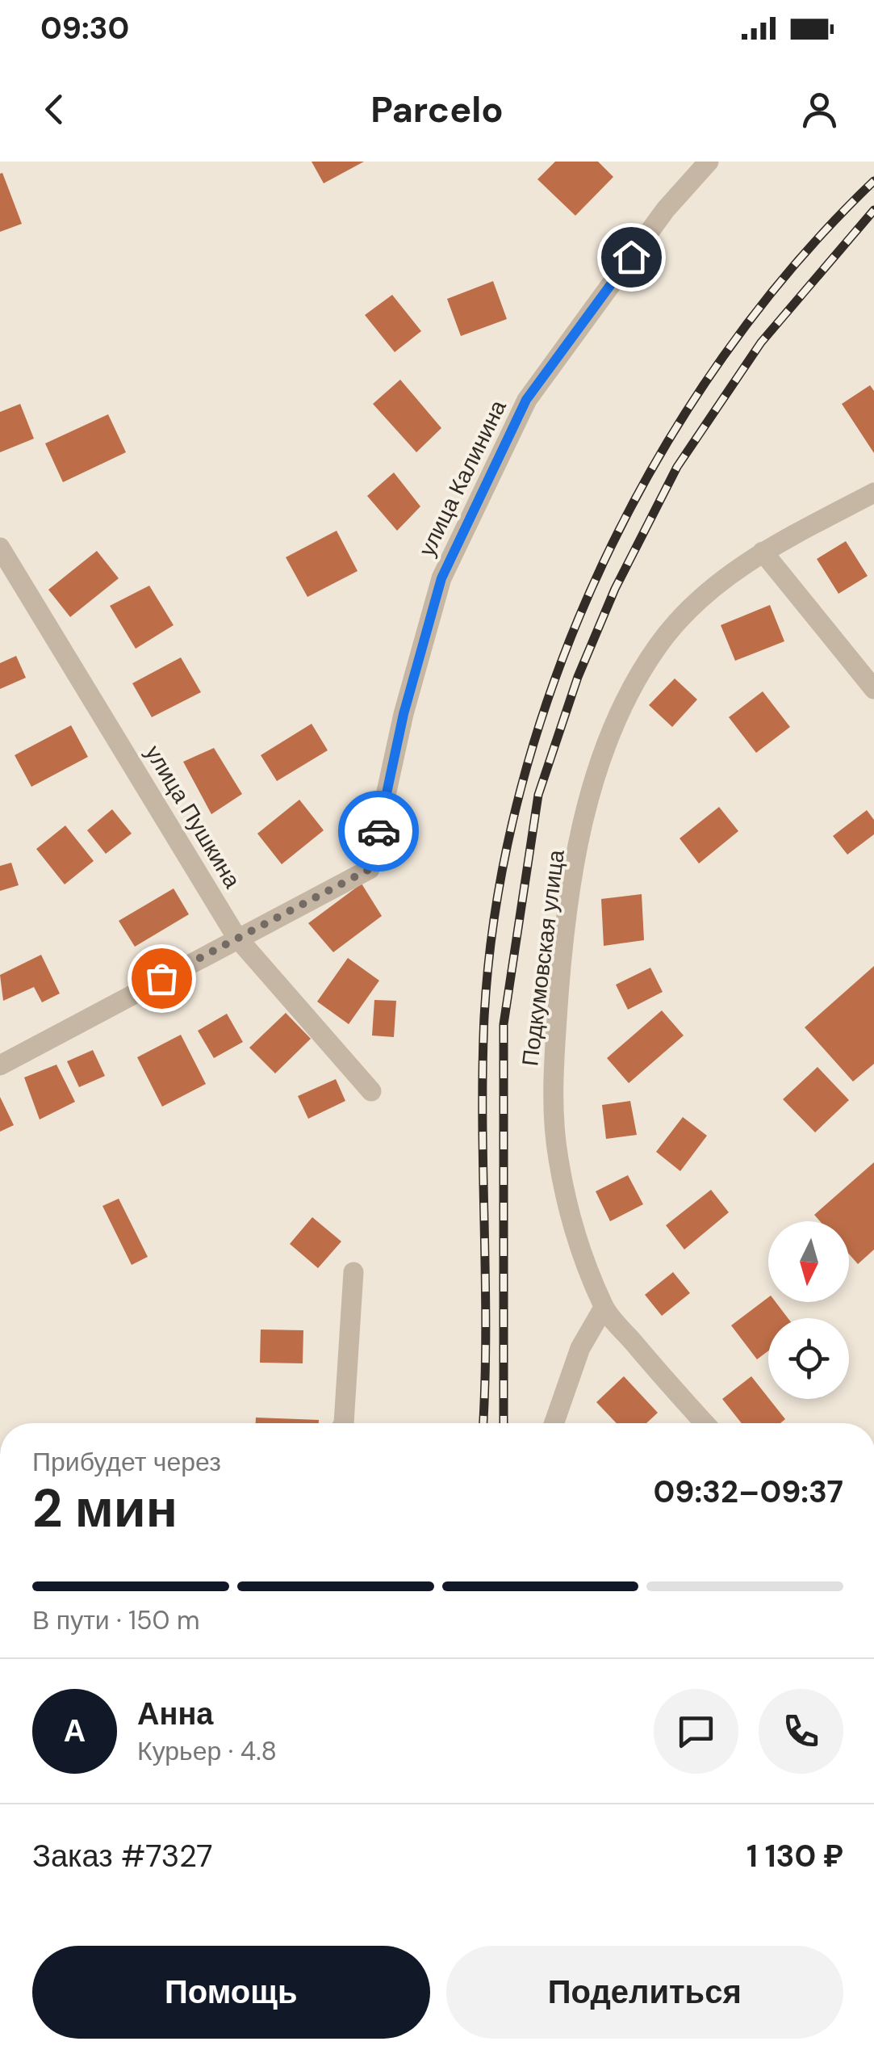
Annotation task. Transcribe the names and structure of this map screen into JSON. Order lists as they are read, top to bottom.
{
  "streets": {
    "street": ["улица Калинина", "улица Пушкина", "Подкумовская улица"]
  },
  "crossings": [
    ["улица Калинина", "улица Пушкина"]
  ],
  "north": "bottom",
  "page": {
    "status": "09:30",
    "header": "Parcelo",
    "heading": ["2 мин", "Прибудет через", "09:32–09:37"],
    "panel": [
      "Анна",
      "Курьер · 4.8",
      "Заказ #7327",
      "1 130 ₽"
    ],
    "bar": "В пути · 150 m",
    "round": "А",
    "buttons": ["Помощь", "Поделиться"]
  }
}
